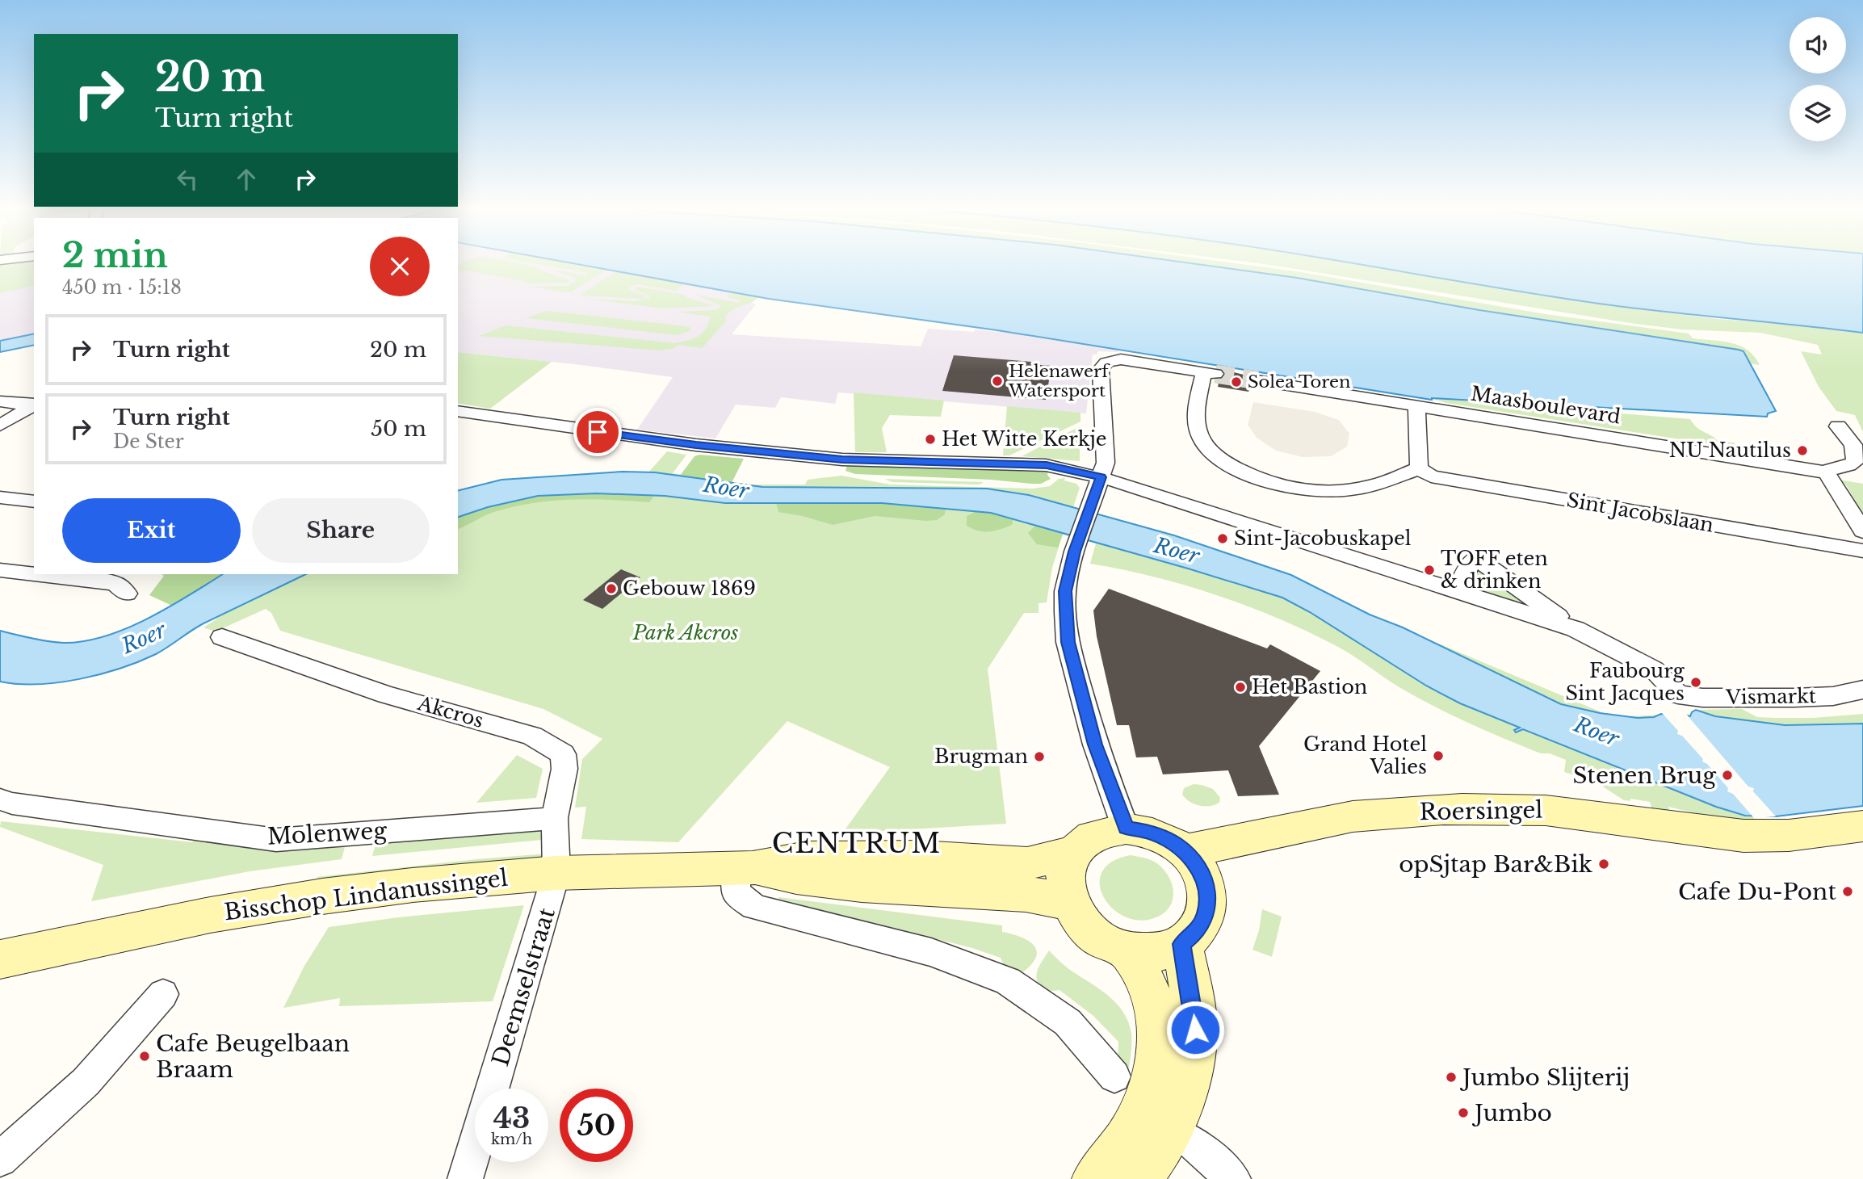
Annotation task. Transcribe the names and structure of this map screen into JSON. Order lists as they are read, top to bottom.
{
  "streets": {
    "main road": ["Roersingel", "Bisschop Lindanussingel"],
    "street": [
      "Maasboulevard",
      "Sint Jacobslaan",
      "Vismarkt",
      "Akcros",
      "Molenweg",
      "Deemselstraat"
    ]
  },
  "crossings": [
    ["Akcros", "Molenweg"],
    ["Akcros", "Bisschop Lindanussingel"],
    ["Akcros", "Deemselstraat"],
    ["Roersingel", "Bisschop Lindanussingel"],
    ["Bisschop Lindanussingel", "Deemselstraat"]
  ],
  "districts": ["CENTRUM"],
  "water": ["Roer"],
  "parks": ["Park Akcros"],
  "places": [
    "Helenawerf Watersport",
    "Solea Toren",
    "Het Witte Kerkje",
    "NU Nautilus",
    "Sint-Jacobuskapel",
    "TOFF eten & drinken",
    "Gebouw 1869",
    "Faubourg Sint Jacques",
    "Het Bastion",
    "Grand Hotel Valies",
    "Brugman",
    "Stenen Brug",
    "opSjtap Bar&Bik",
    "Cafe Du-Pont",
    "Cafe Beugelbaan Braam",
    "Jumbo Slijterij",
    "Jumbo"
  ],
  "page": {
    "turn": ["20 m", "Turn right"],
    "heading": ["2 min", "450 m · 15:18"],
    "list": [
      {
        "name": "Turn right",
        "value": "20 m"
      },
      {
        "name": "Turn right",
        "note": "De Ster",
        "value": "50 m"
      }
    ],
    "buttons": ["Exit", "Share"],
    "speed": "43 km/h",
    "limit": "50"
  }
}
